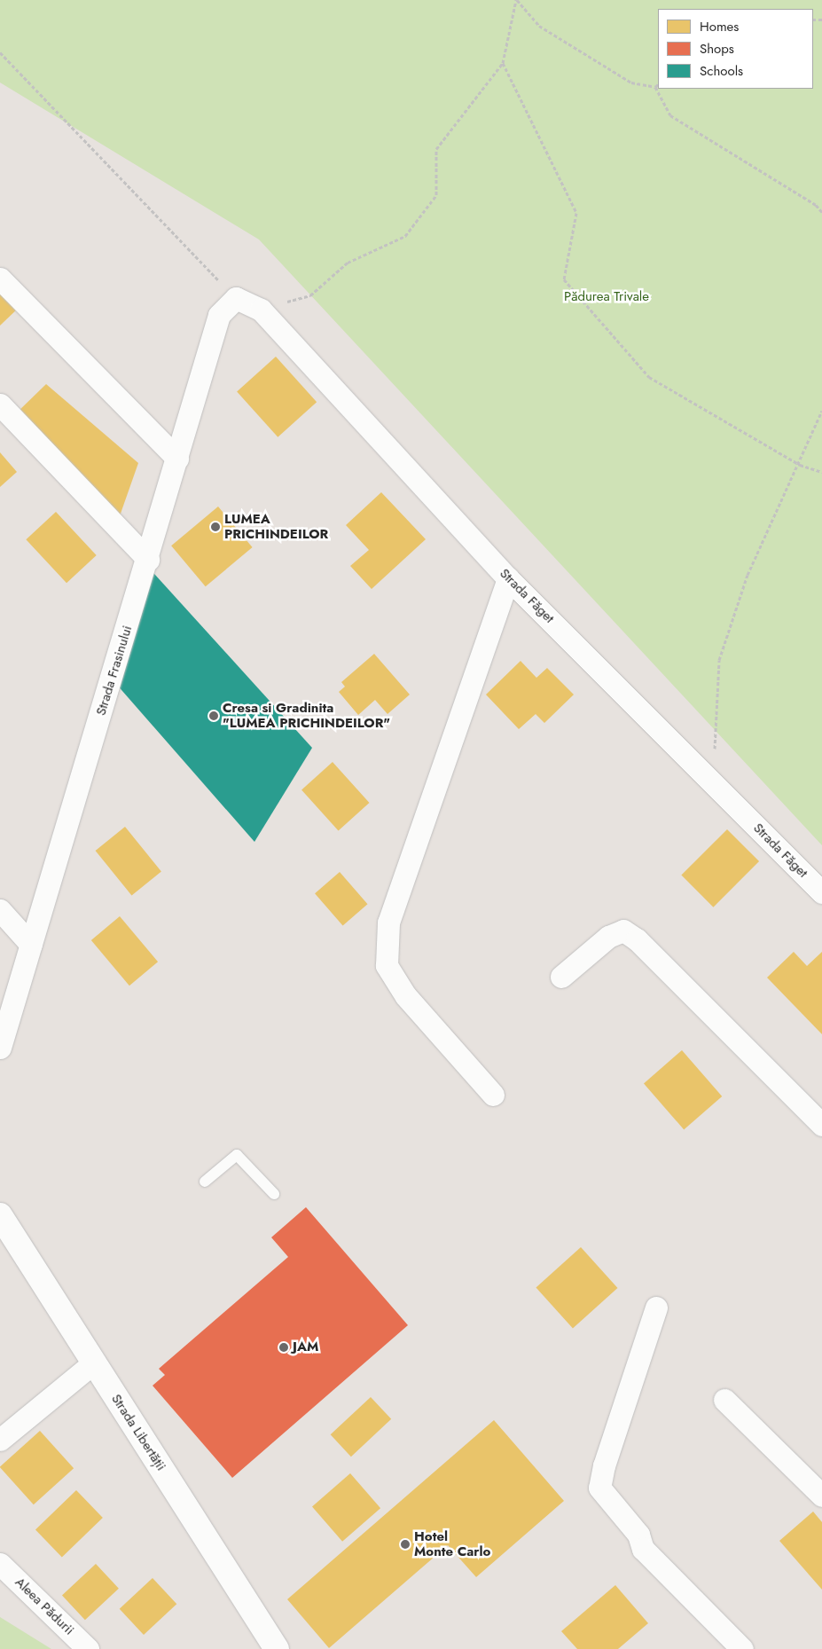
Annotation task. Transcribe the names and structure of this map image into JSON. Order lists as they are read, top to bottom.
{
  "streets": {
    "street": [
      "Strada Făget",
      "Strada Frasinului",
      "Strada Libertății",
      "Aleea Pădurii"
    ]
  },
  "crossings": [
    ["Strada Făget", "Strada Frasinului"]
  ],
  "parks": ["Pădurea Trivale"],
  "places": [
    "LUMEA PRICHINDEILOR",
    "Cresa si Gradinita \"LUMEA PRICHINDEILOR\"",
    "JAM",
    "Hotel Monte Carlo"
  ],
  "legend": ["Homes", "Shops", "Schools"]
}
